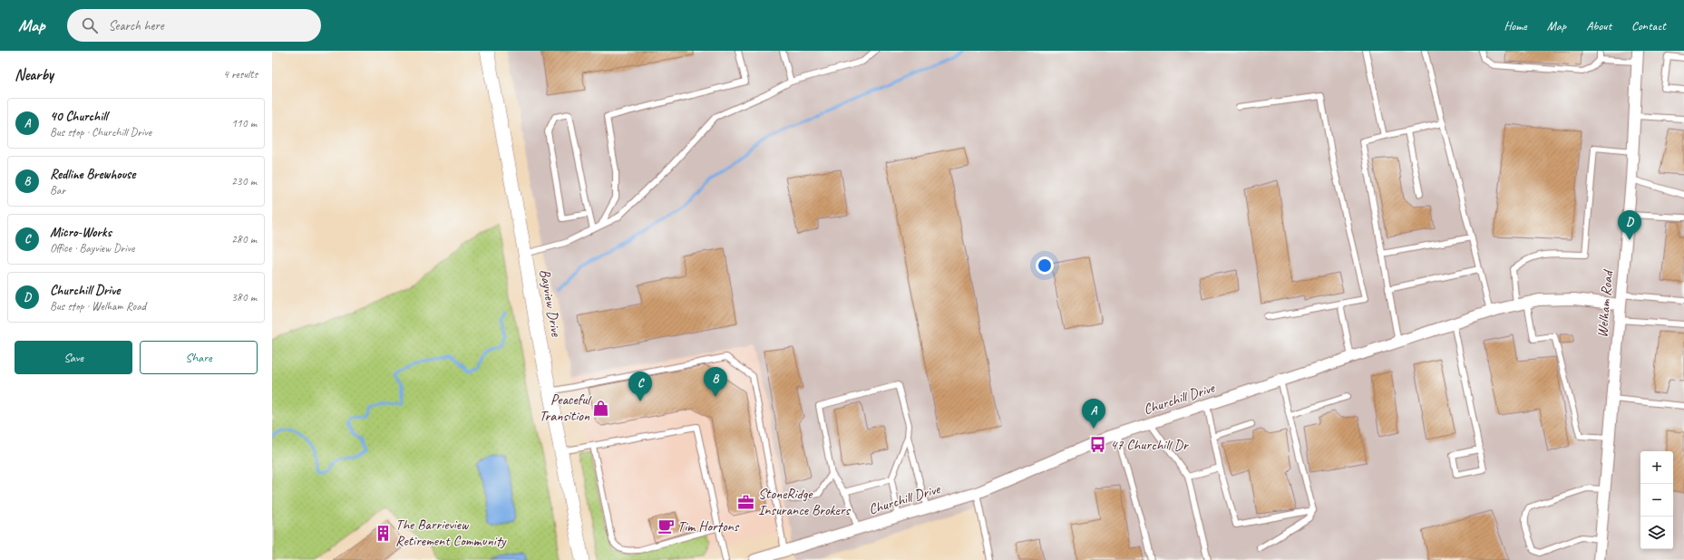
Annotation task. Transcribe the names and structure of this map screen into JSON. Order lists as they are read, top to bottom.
{
  "streets": {
    "street": ["Bayview Drive", "Welham Road", "Churchill Drive"]
  },
  "crossings": [
    ["Welham Road", "Churchill Drive"]
  ],
  "places": {
    "shop": ["Peaceful Transition"],
    "bus stop": ["47 Churchill Dr"],
    "office": ["StoneRidge Insurance Brokers"],
    "cafe": ["Tim Hortons"],
    "building": ["The Barrieview Retirement Community"]
  },
  "page": {
    "header": "Map",
    "search": "Search here",
    "nav": [
      "Home",
      "Map",
      "About",
      "Contact"
    ],
    "heading": ["Nearby", "4 results"],
    "list": [
      {
        "mark": "A",
        "name": "40 Churchill",
        "note": "Bus stop · Churchill Drive",
        "value": "110 m"
      },
      {
        "mark": "B",
        "name": "Redline Brewhouse",
        "note": "Bar",
        "value": "230 m"
      },
      {
        "mark": "C",
        "name": "Micro-Works",
        "note": "Office · Bayview Drive",
        "value": "280 m"
      },
      {
        "mark": "D",
        "name": "Churchill Drive",
        "note": "Bus stop · Welham Road",
        "value": "380 m"
      }
    ],
    "pins": [
      "D",
      "B",
      "C",
      "A"
    ],
    "buttons": ["Save", "Share"],
    "map_buttons": ["+", "−"]
  }
}
